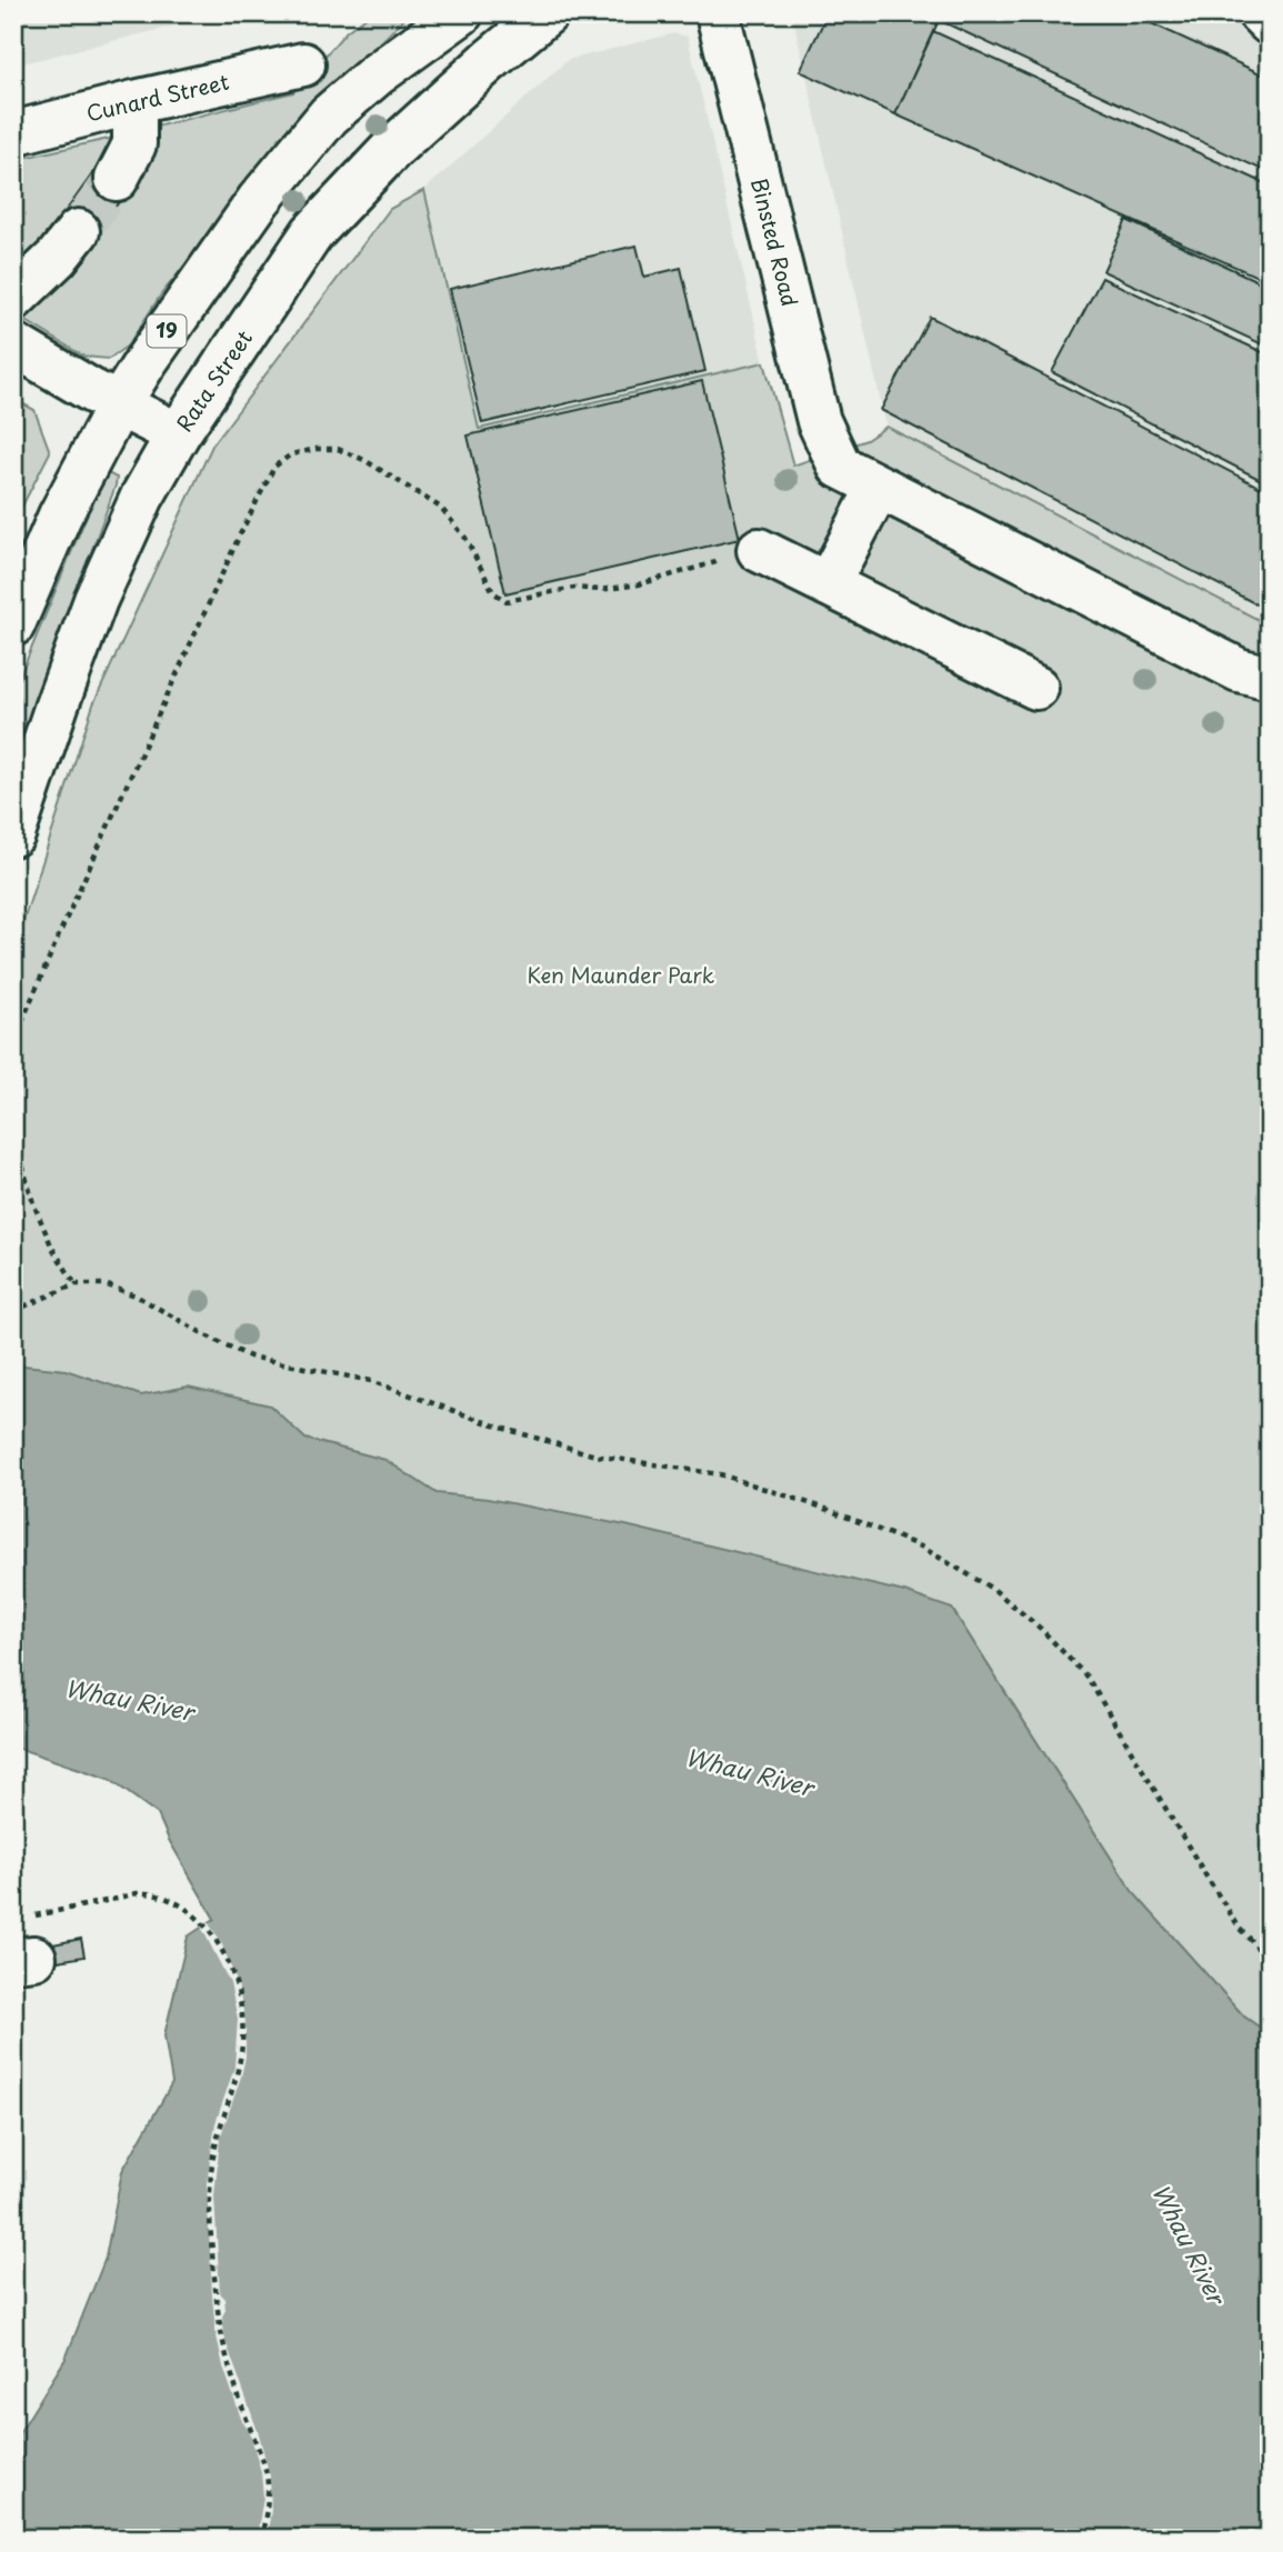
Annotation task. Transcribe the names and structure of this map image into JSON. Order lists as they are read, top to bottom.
{
  "streets": {
    "main road": [
      "Cunard Street",
      "Binsted Road",
      "19",
      "Rata Street"
    ]
  },
  "water": ["Whau River"],
  "parks": ["Ken Maunder Park"]
}
